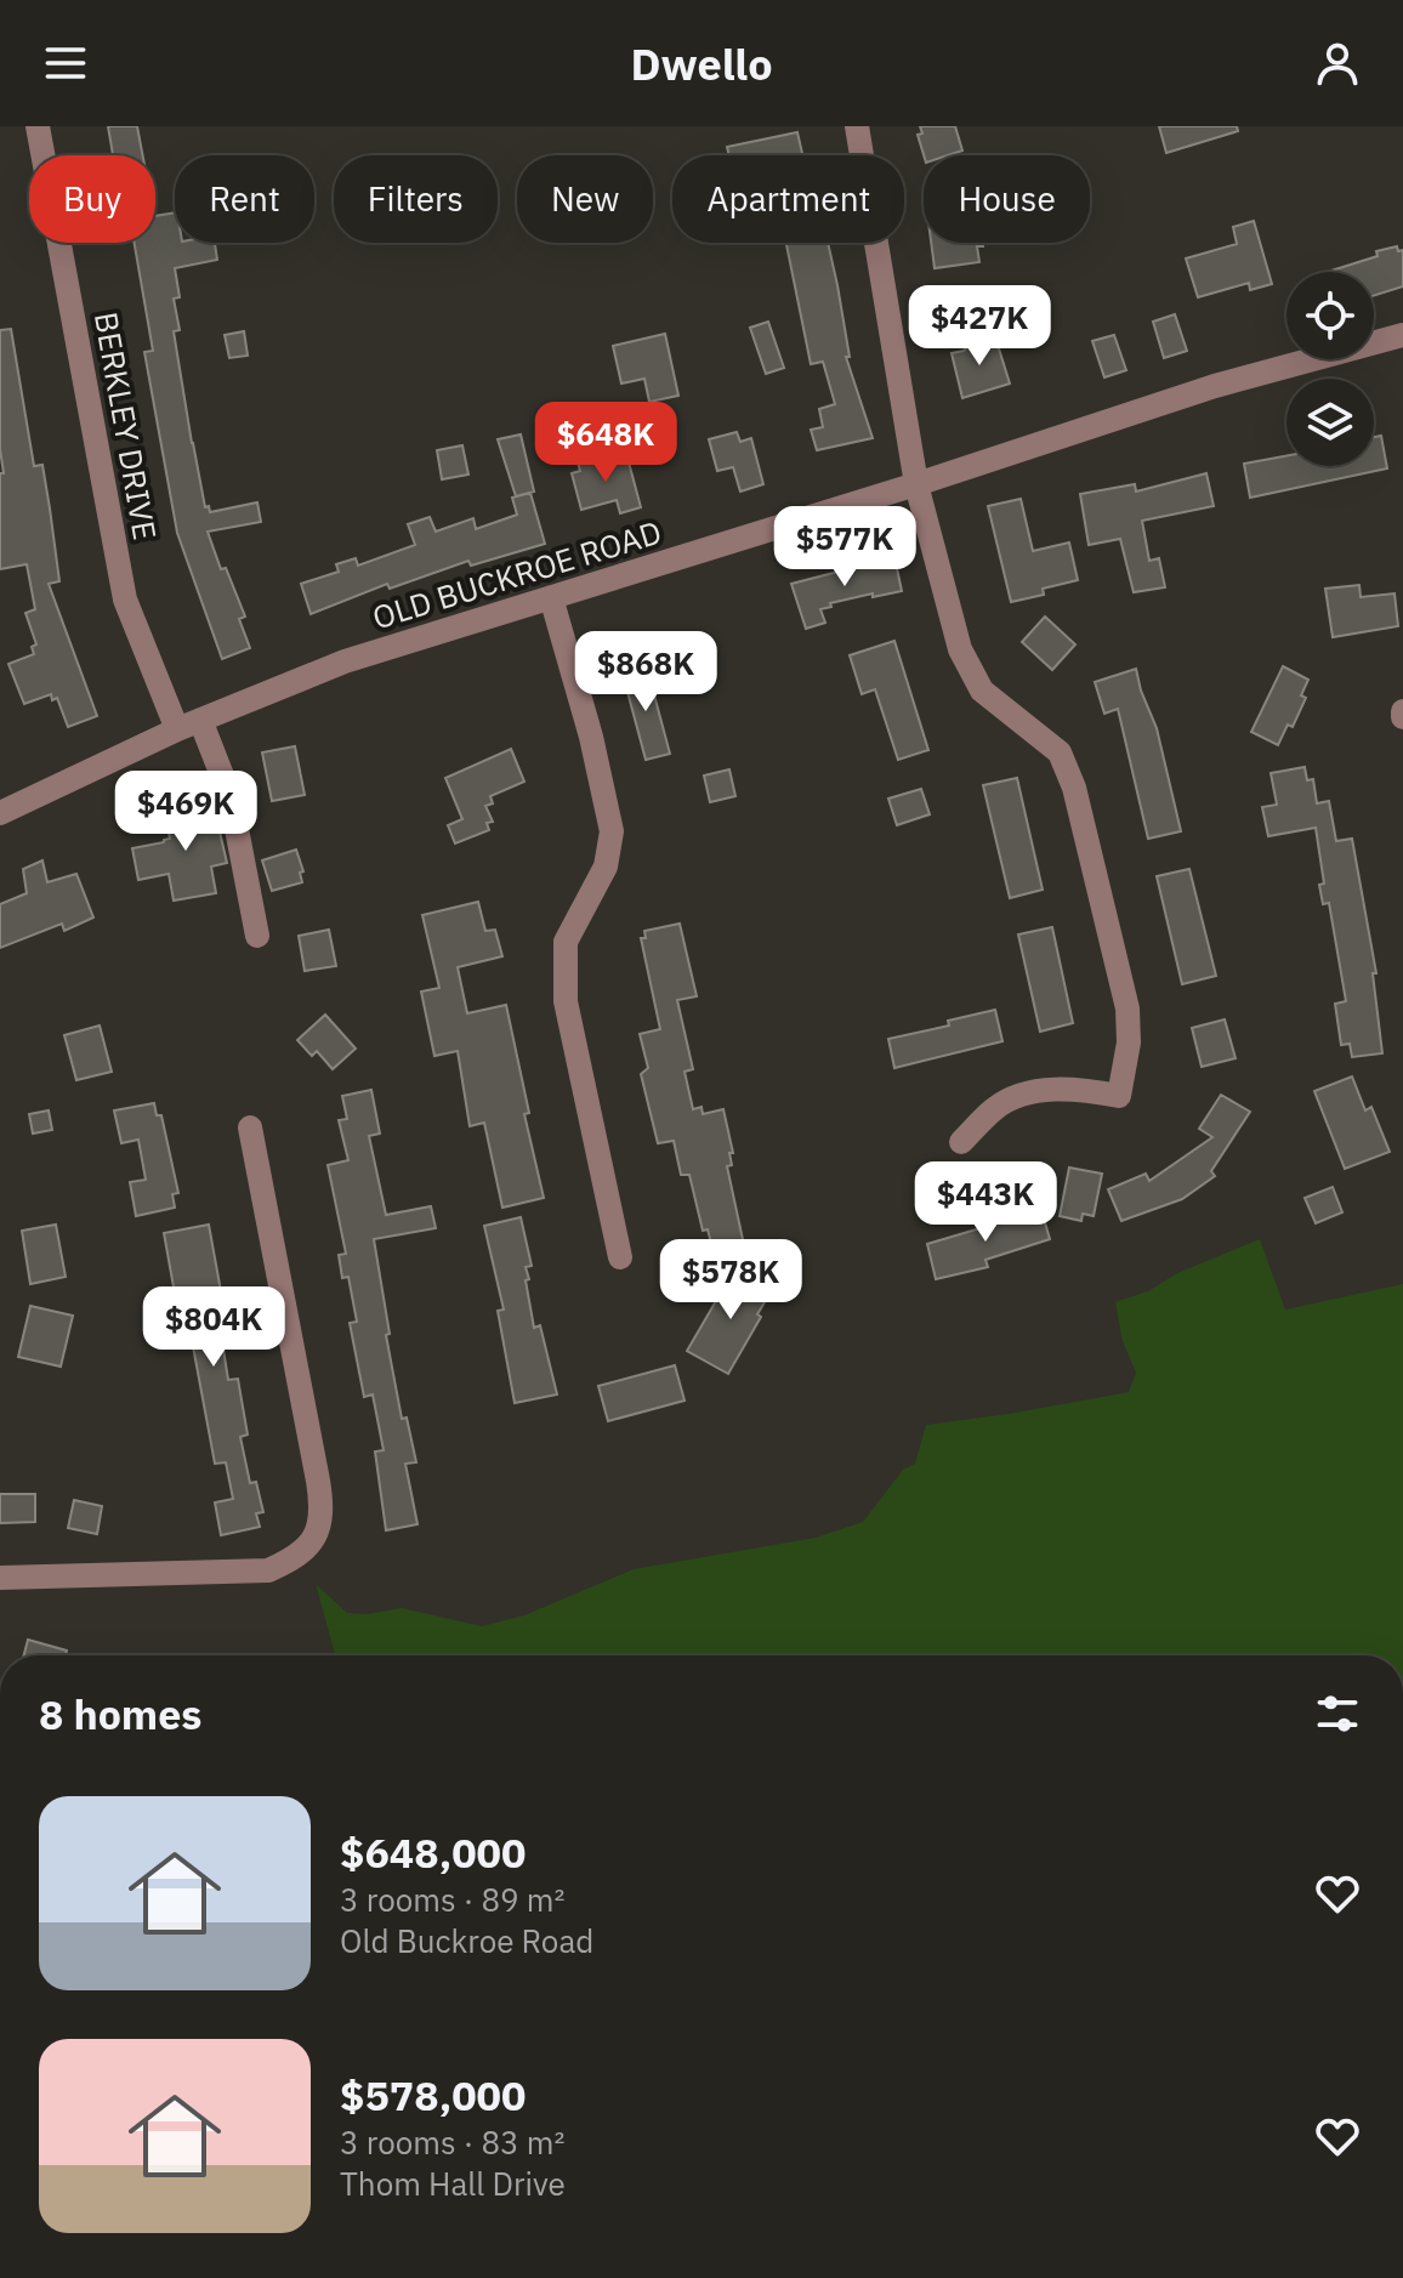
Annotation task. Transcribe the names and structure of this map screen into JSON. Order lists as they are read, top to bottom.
{
  "streets": {
    "street": ["BERKLEY DRIVE", "OLD BUCKROE ROAD"]
  },
  "crossings": [
    ["BERKLEY DRIVE", "OLD BUCKROE ROAD"]
  ],
  "page": {
    "header": "Dwello",
    "chip": [
      "Buy",
      "Rent",
      "Filters",
      "New",
      "Apartment",
      "House"
    ],
    "price": [
      "$427K",
      "$648K",
      "$577K",
      "$868K",
      "$469K",
      "$443K",
      "$578K",
      "$804K"
    ],
    "heading": "8 homes",
    "list": [
      {
        "name": "$648,000",
        "note": "3 rooms · 89 m² · Old Buckroe Road"
      },
      {
        "name": "$578,000",
        "note": "3 rooms · 83 m² · Thom Hall Drive"
      }
    ]
  }
}
